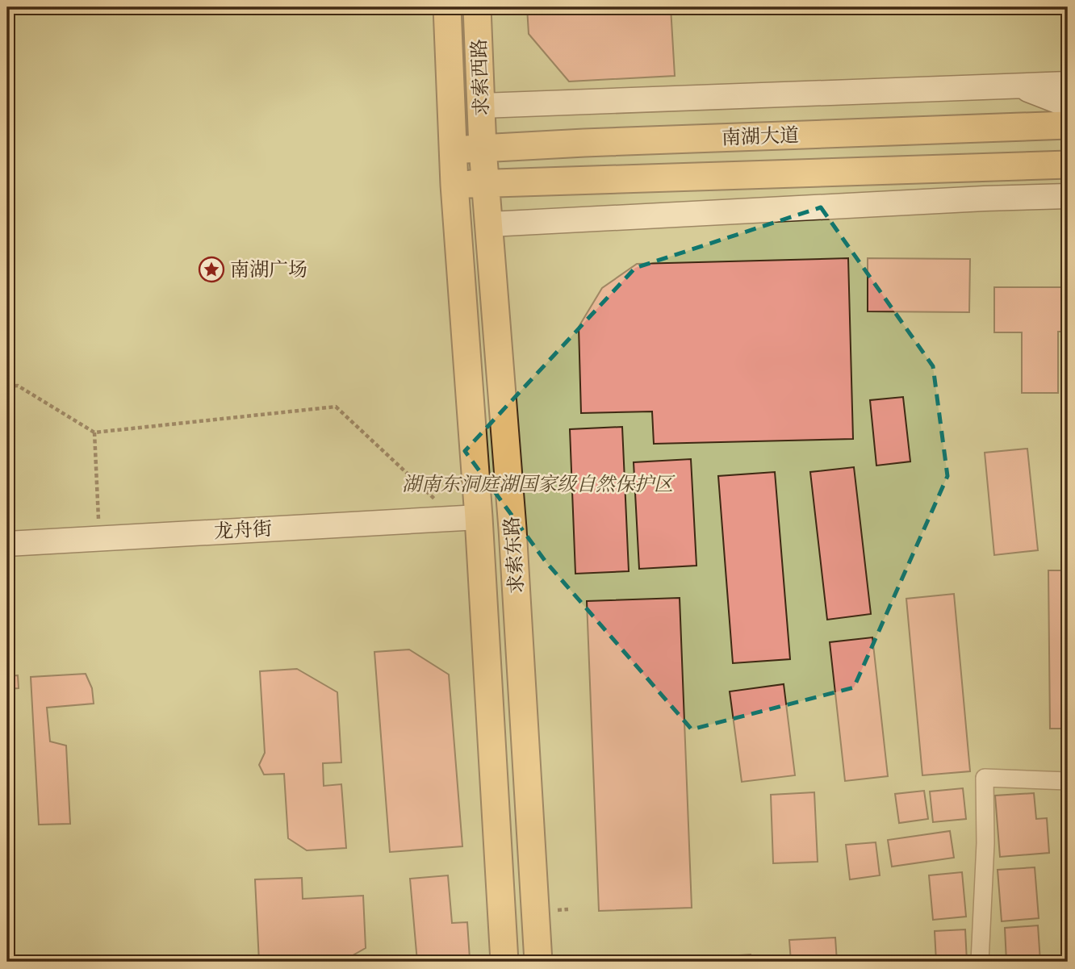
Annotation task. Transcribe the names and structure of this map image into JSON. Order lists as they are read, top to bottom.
{
  "streets": {
    "main road": [
      "求索西路",
      "南湖大道",
      "龙舟街",
      "求索东路"
    ]
  },
  "crossings": [
    ["求索西路", "南湖大道"],
    ["求索西路", "求索东路"],
    ["南湖大道", "求索东路"],
    ["龙舟街", "求索东路"]
  ],
  "parks": ["湖南东洞庭湖国家级自然保护区"],
  "places": {
    "place": ["南湖广场"]
  }
}
